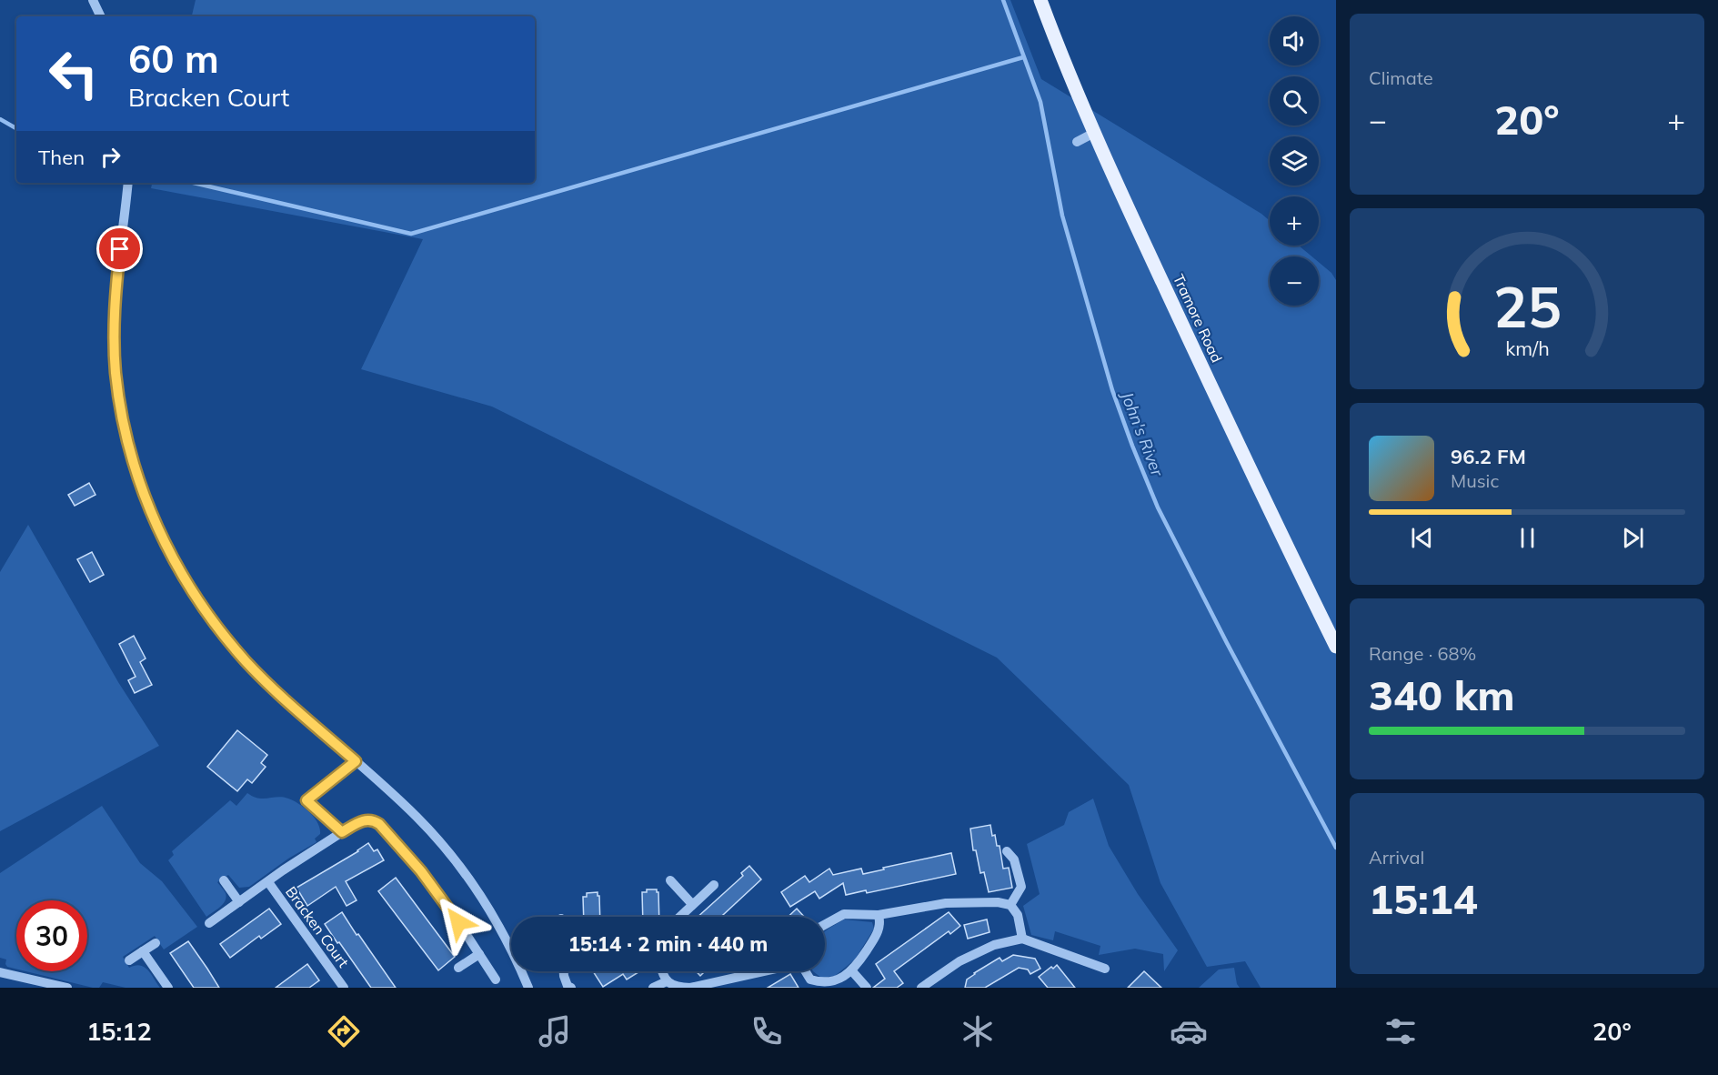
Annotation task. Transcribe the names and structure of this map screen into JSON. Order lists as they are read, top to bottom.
{
  "streets": {
    "main road": ["Tramore Road"],
    "street": ["Bracken Court"]
  },
  "water": ["John's River"],
  "page": {
    "tile": [
      "Climate",
      ["Range · 68%", "340 km"],
      ["Arrival", "15:14"]
    ],
    "map_buttons": ["+", "−"],
    "turn": ["60 m", "Bracken Court"],
    "heat": ["−", "20°", "+"],
    "then": "Then",
    "song": ["96.2 FM", "Music"],
    "limit": "30",
    "trip": "15:14 · 2 min · 440 m",
    "tabs": ["15:12", "20°"],
    "gauge": ["25", "km/h"]
  }
}
